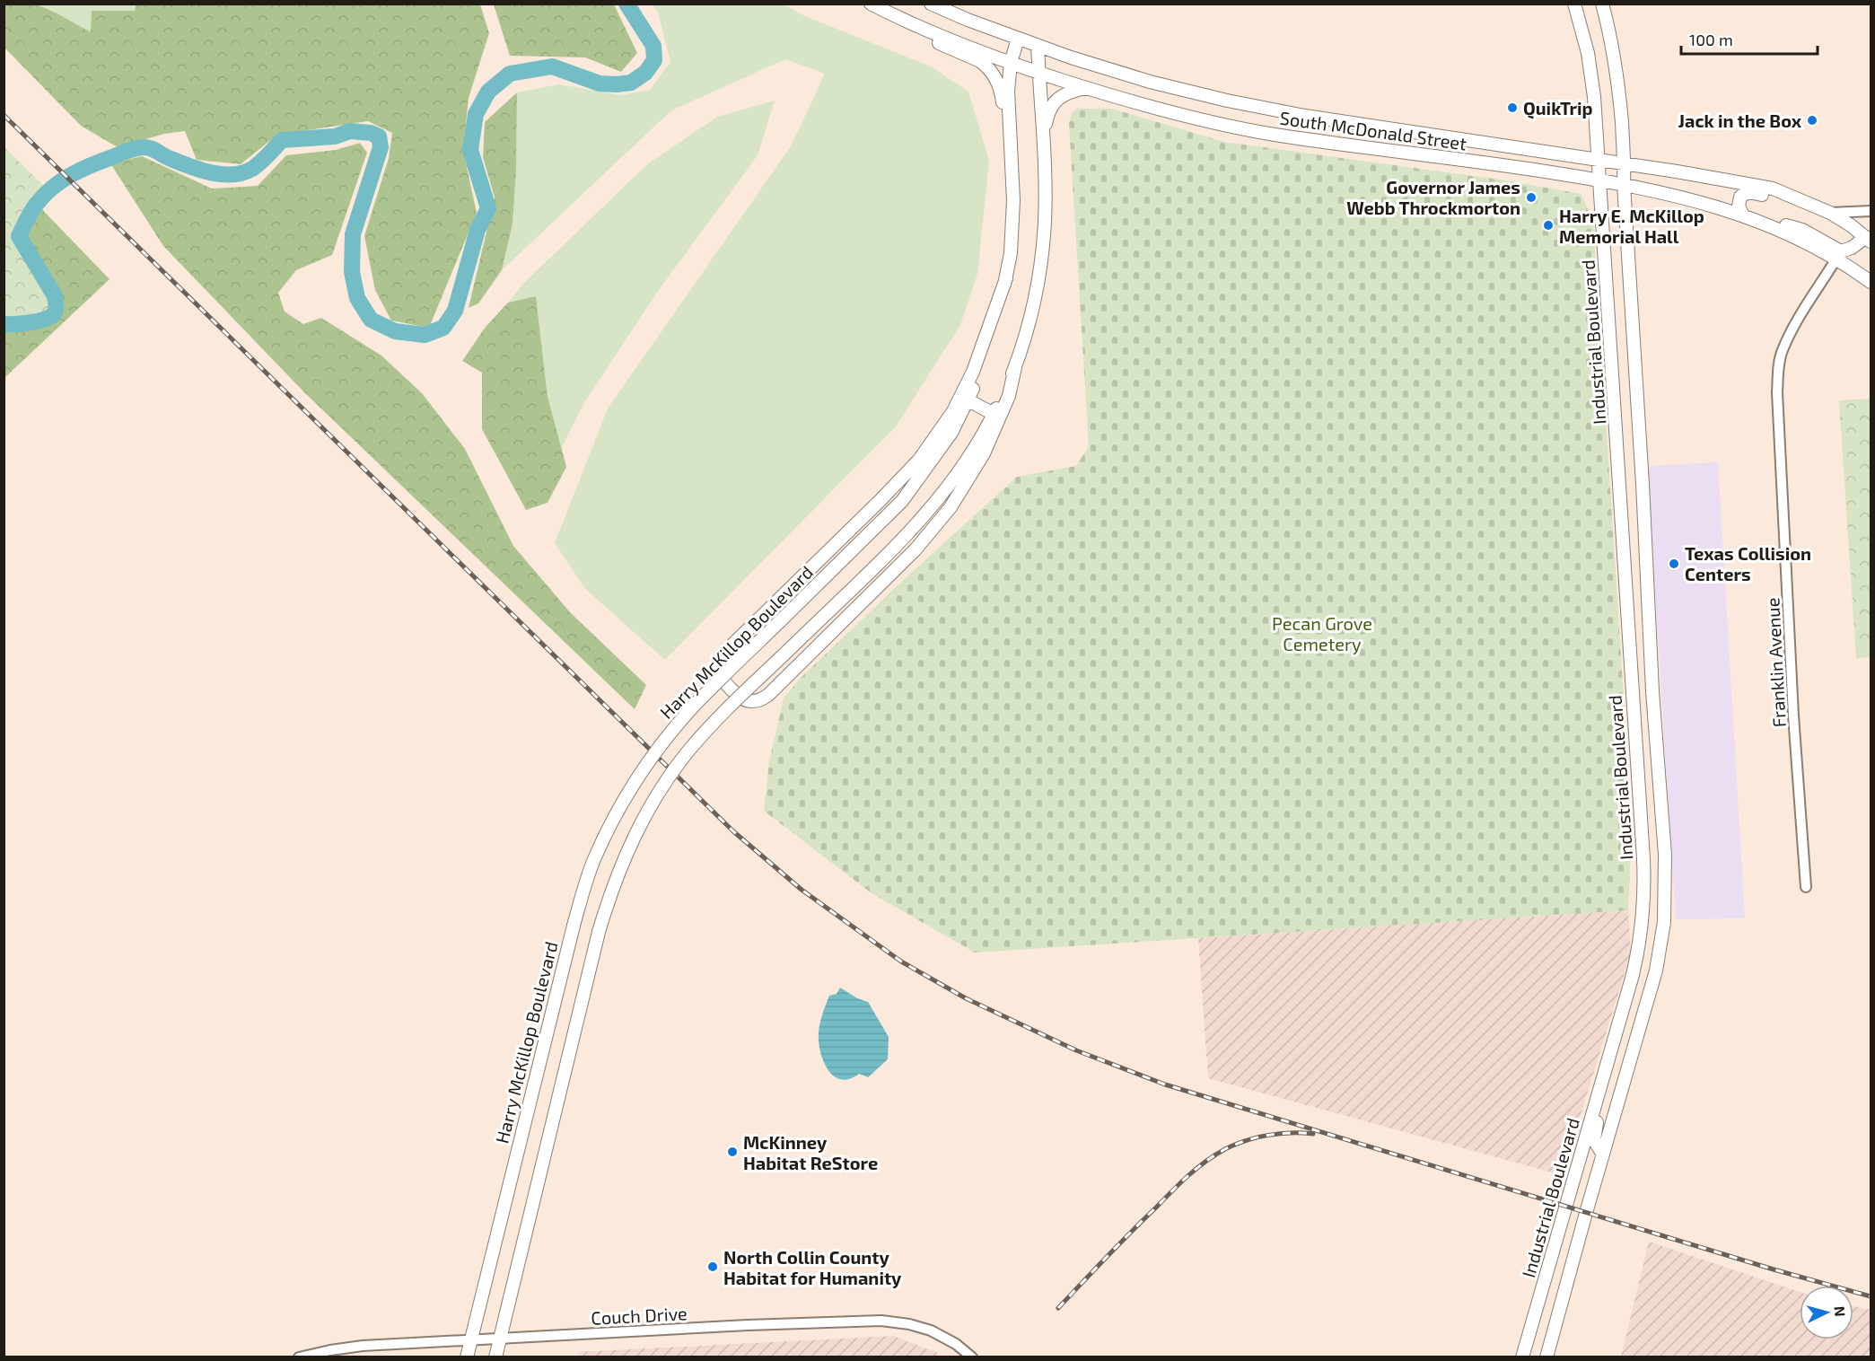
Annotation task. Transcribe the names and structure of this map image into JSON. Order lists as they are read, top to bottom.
{
  "streets": {
    "main road": ["South McDonald Street", "Industrial Boulevard", "Harry McKillop Boulevard"],
    "street": ["Franklin Avenue", "Couch Drive"]
  },
  "crossings": [
    ["South McDonald Street", "Industrial Boulevard"],
    ["South McDonald Street", "Harry McKillop Boulevard"],
    ["South McDonald Street", "Franklin Avenue"],
    ["Harry McKillop Boulevard", "Couch Drive"]
  ],
  "parks": ["Pecan Grove Cemetery"],
  "places": [
    "QuikTrip",
    "Jack in the Box",
    "Governor James Webb Throckmorton",
    "Harry E. McKillop Memorial Hall",
    "Texas Collision Centers",
    "McKinney Habitat ReStore",
    "North Collin County Habitat for Humanity"
  ],
  "scale_bar": "100 m",
  "north": "right"
}
